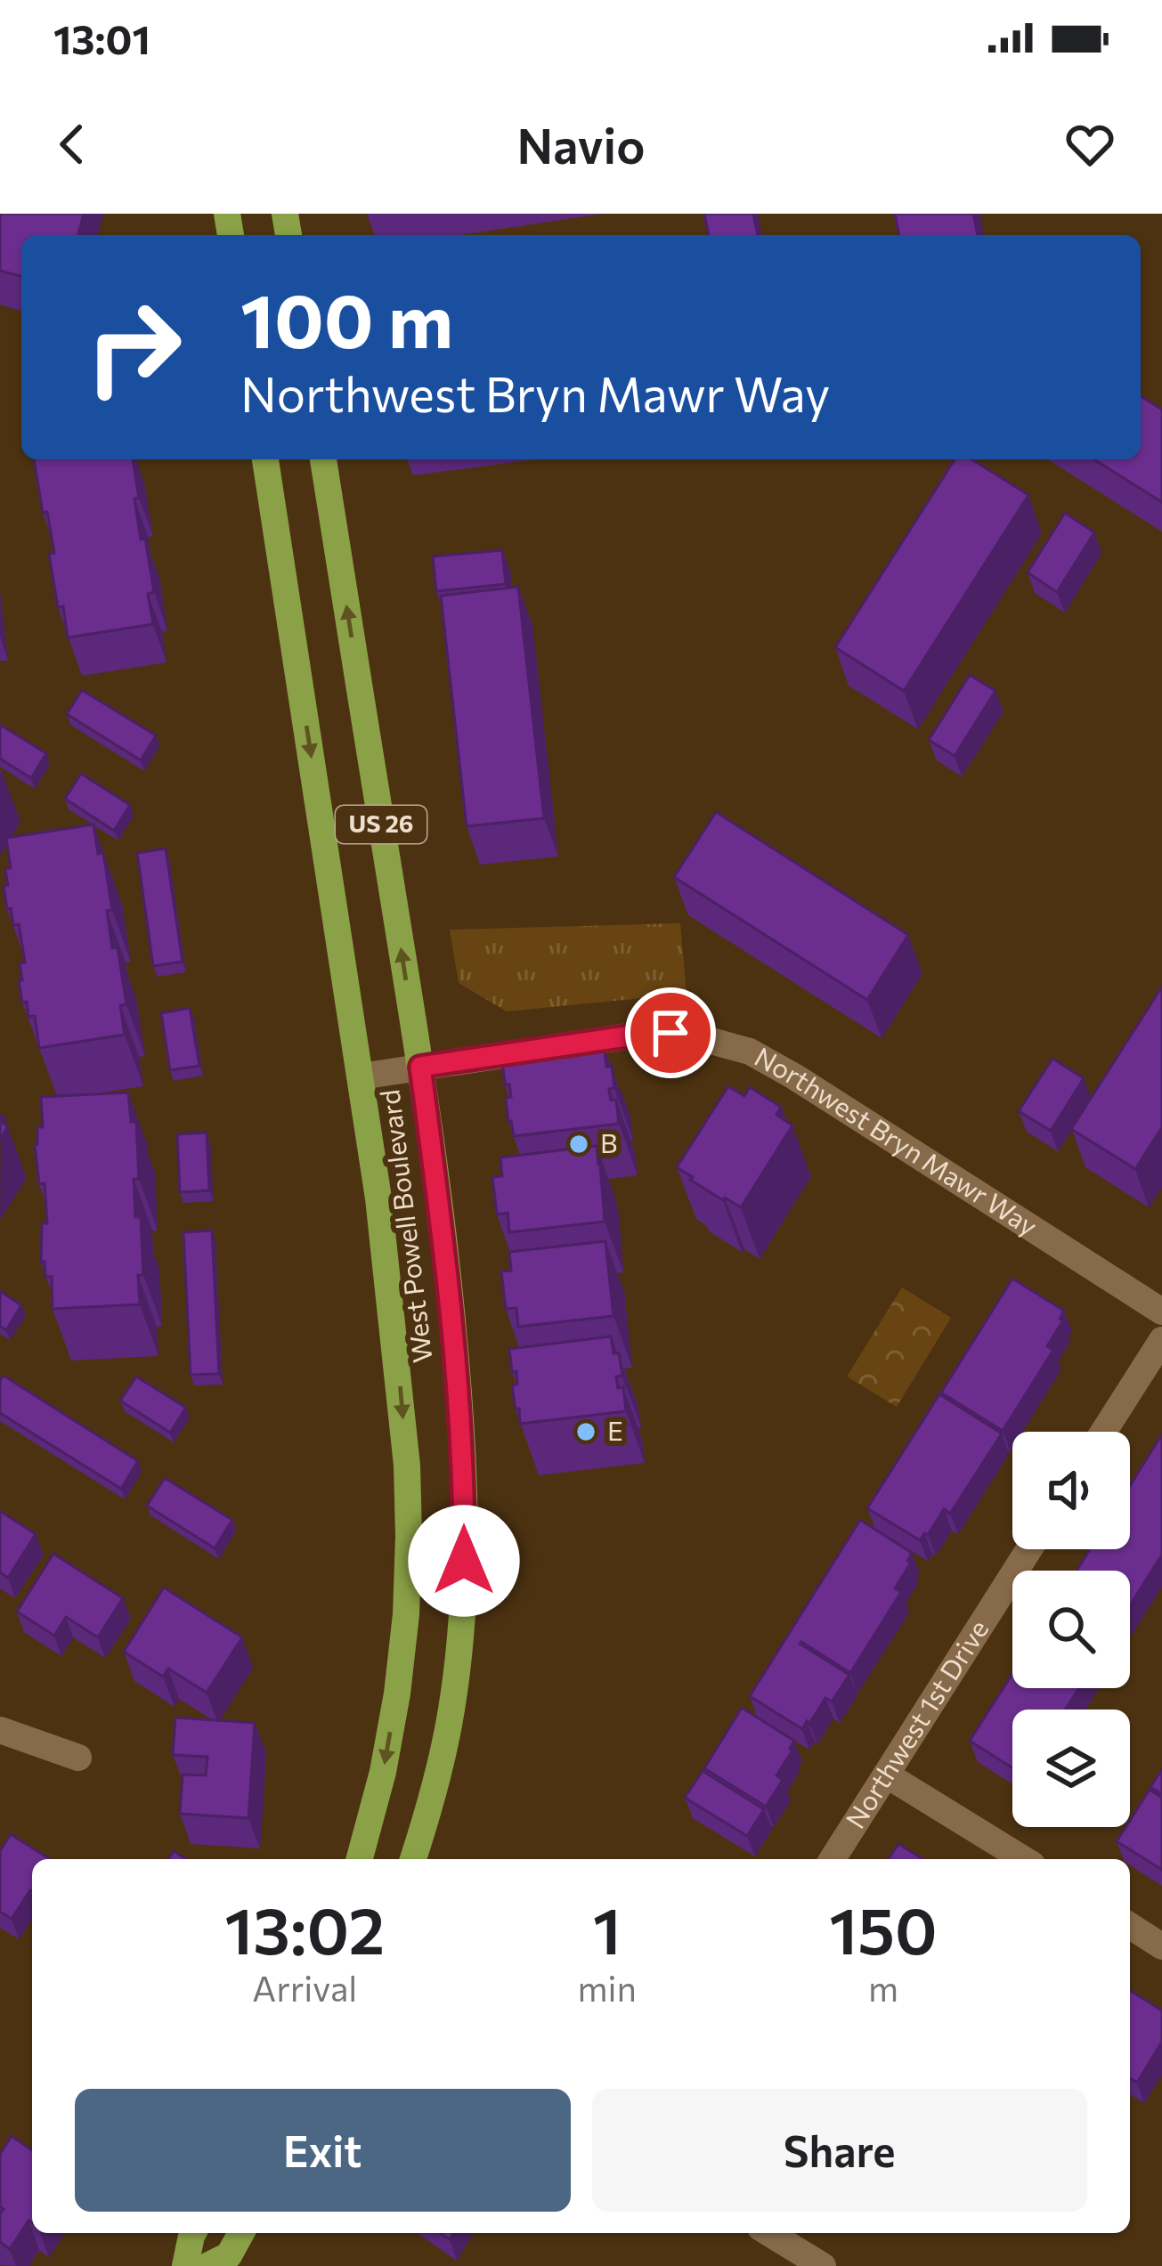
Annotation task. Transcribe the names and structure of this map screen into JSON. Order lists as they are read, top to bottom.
{
  "streets": {
    "main road": ["US 26", "West Powell Boulevard"],
    "street": ["Northwest Bryn Mawr Way", "Northwest 1st Drive"]
  },
  "crossings": [
    ["Northwest Bryn Mawr Way", "West Powell Boulevard"]
  ],
  "places": ["B", "E"],
  "page": {
    "status": "13:01",
    "header": "Navio",
    "turn": ["100 m", "Northwest Bryn Mawr Way"],
    "eta": [
      "13:02",
      "Arrival",
      "1",
      "min",
      "150",
      "m"
    ],
    "buttons": ["Exit", "Share"]
  }
}
